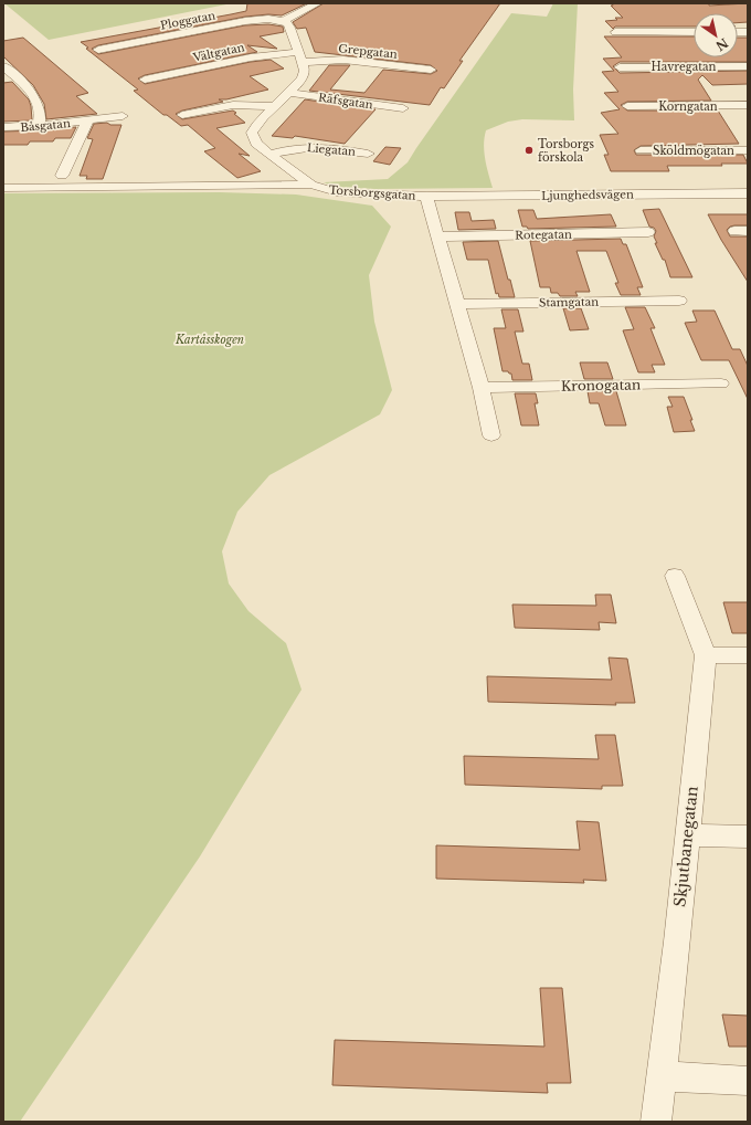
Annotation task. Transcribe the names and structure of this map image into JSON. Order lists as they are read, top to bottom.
{
  "streets": {
    "street": [
      "Ploggatan",
      "Grepgatan",
      "Vältgatan",
      "Havregatan",
      "Räfsgatan",
      "Korngatan",
      "Båsgatan",
      "Liegatan",
      "Sköldmögatan",
      "Torsborgsgatan",
      "Ljunghedsvägen",
      "Rotegatan",
      "Stamgatan",
      "Kronogatan",
      "Skjutbanegatan"
    ]
  },
  "crossings": [
    ["Grepgatan", "Vältgatan"],
    ["Grepgatan", "Torsborgsgatan"],
    ["Vältgatan", "Torsborgsgatan"],
    ["Räfsgatan", "Torsborgsgatan"],
    ["Liegatan", "Torsborgsgatan"],
    ["Torsborgsgatan", "Ljunghedsvägen"]
  ],
  "parks": ["Kartåsskogen"],
  "places": ["Torsborgs förskola"],
  "north": "bottom right"
}
